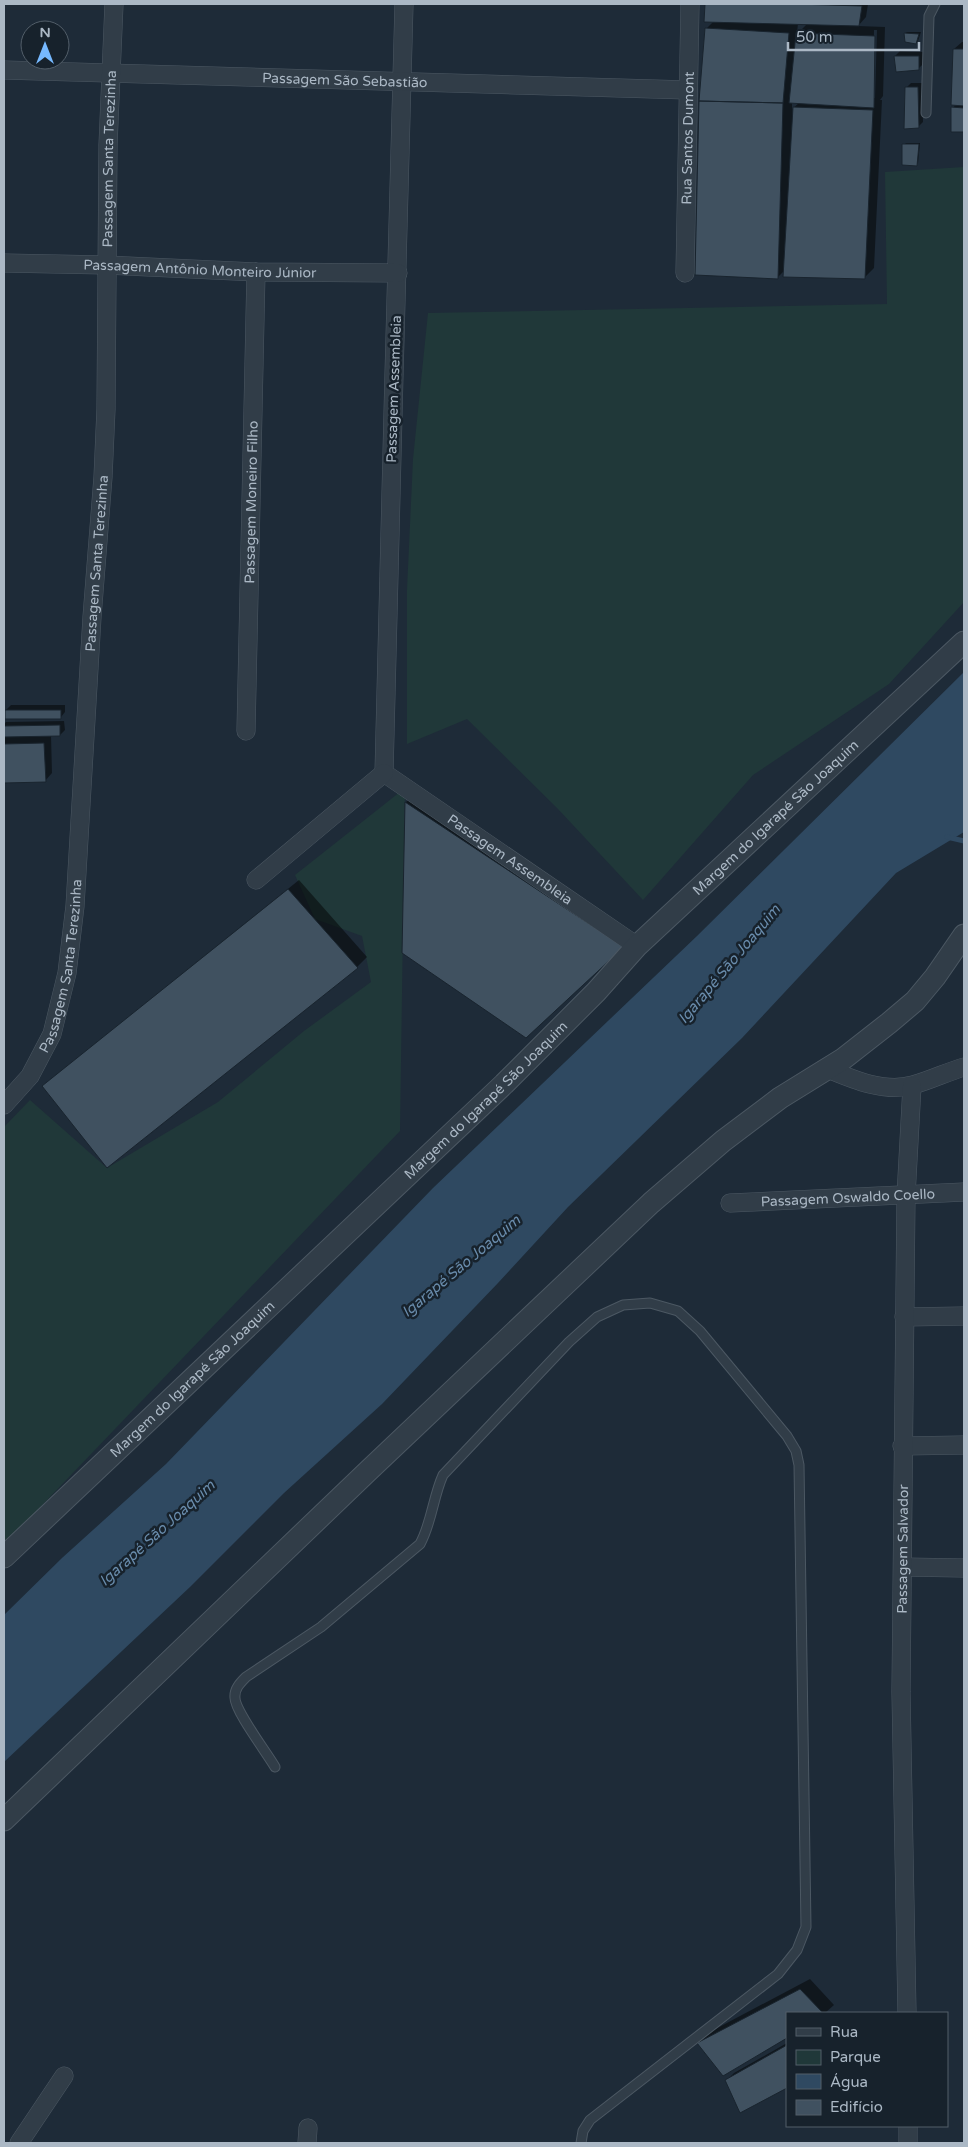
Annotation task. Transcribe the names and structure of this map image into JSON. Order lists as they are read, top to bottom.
{
  "streets": {
    "street": [
      "Passagem São Sebastião",
      "Rua Santos Dumont",
      "Passagem Santa Terezinha",
      "Passagem Antônio Monteiro Júnior",
      "Passagem Assembleia",
      "Passagem Moneiro Filho",
      "Margem do Igarapé São Joaquim",
      "Passagem Oswaldo Coello",
      "Passagem Salvador"
    ]
  },
  "crossings": [
    ["Passagem São Sebastião", "Rua Santos Dumont"],
    ["Passagem São Sebastião", "Passagem Santa Terezinha"],
    ["Passagem São Sebastião", "Passagem Assembleia"],
    ["Passagem Santa Terezinha", "Passagem Antônio Monteiro Júnior"],
    ["Passagem Antônio Monteiro Júnior", "Passagem Assembleia"],
    ["Passagem Antônio Monteiro Júnior", "Passagem Moneiro Filho"],
    ["Passagem Assembleia", "Margem do Igarapé São Joaquim"],
    ["Passagem Oswaldo Coello", "Passagem Salvador"]
  ],
  "water": ["Igarapé São Joaquim"],
  "legend": [
    "Rua",
    "Parque",
    "Água",
    "Edifício"
  ],
  "scale_bar": "50 m",
  "north": "top"
}
